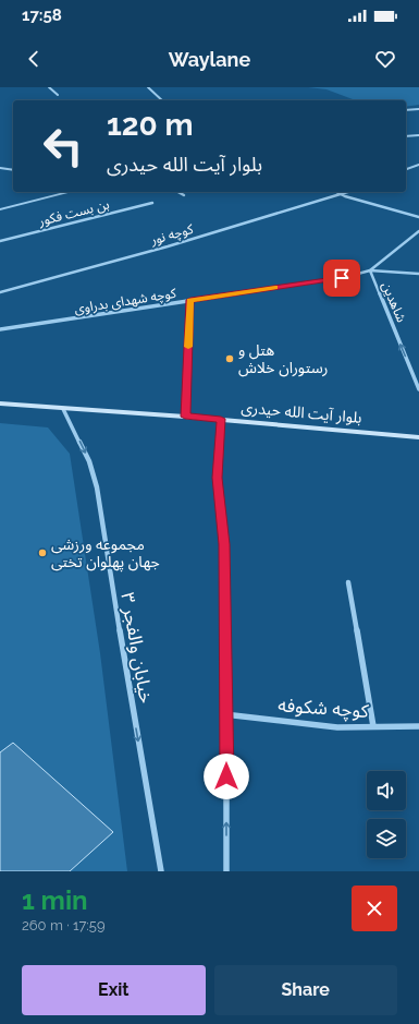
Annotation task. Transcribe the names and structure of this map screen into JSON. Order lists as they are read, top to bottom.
{
  "streets": {
    "main road": ["بلوار آیت الله حیدری"],
    "street": [
      "بن بست فکور",
      "کوچه نور",
      "کوچه شهدای بدراوی",
      "شاهدین",
      "خیابان والفجر ۳",
      "کوچه شکوفه"
    ]
  },
  "crossings": [
    ["کوچه شهدای بدراوی", "شاهدین"],
    ["بلوار آیت الله حیدری", "خیابان والفجر ۳"]
  ],
  "one_way": ["شاهدین", "خیابان والفجر ۳"],
  "places": ["هتل و رستوران خلاش", "مجموعه ورزشی جهان پهلوان تختی"],
  "page": {
    "status": "17:58",
    "header": "Waylane",
    "turn": ["120 m", "بلوار آیت الله حیدری"],
    "heading": ["1 min", "260 m · 17:59"],
    "buttons": ["Exit", "Share"]
  }
}
